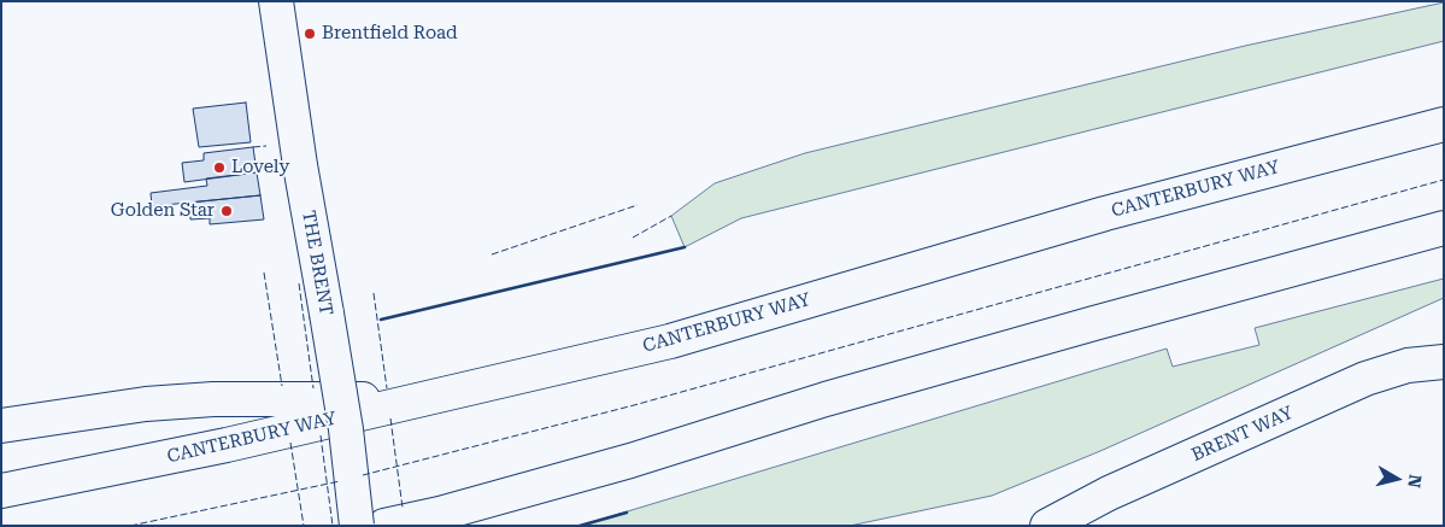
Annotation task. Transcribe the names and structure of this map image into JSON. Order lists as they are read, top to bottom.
{
  "streets": {
    "main road": ["CANTERBURY WAY", "THE BRENT", "BRENT WAY"]
  },
  "places": ["Brentfield Road", "Lovely", "Golden Star"],
  "north": "right"
}
